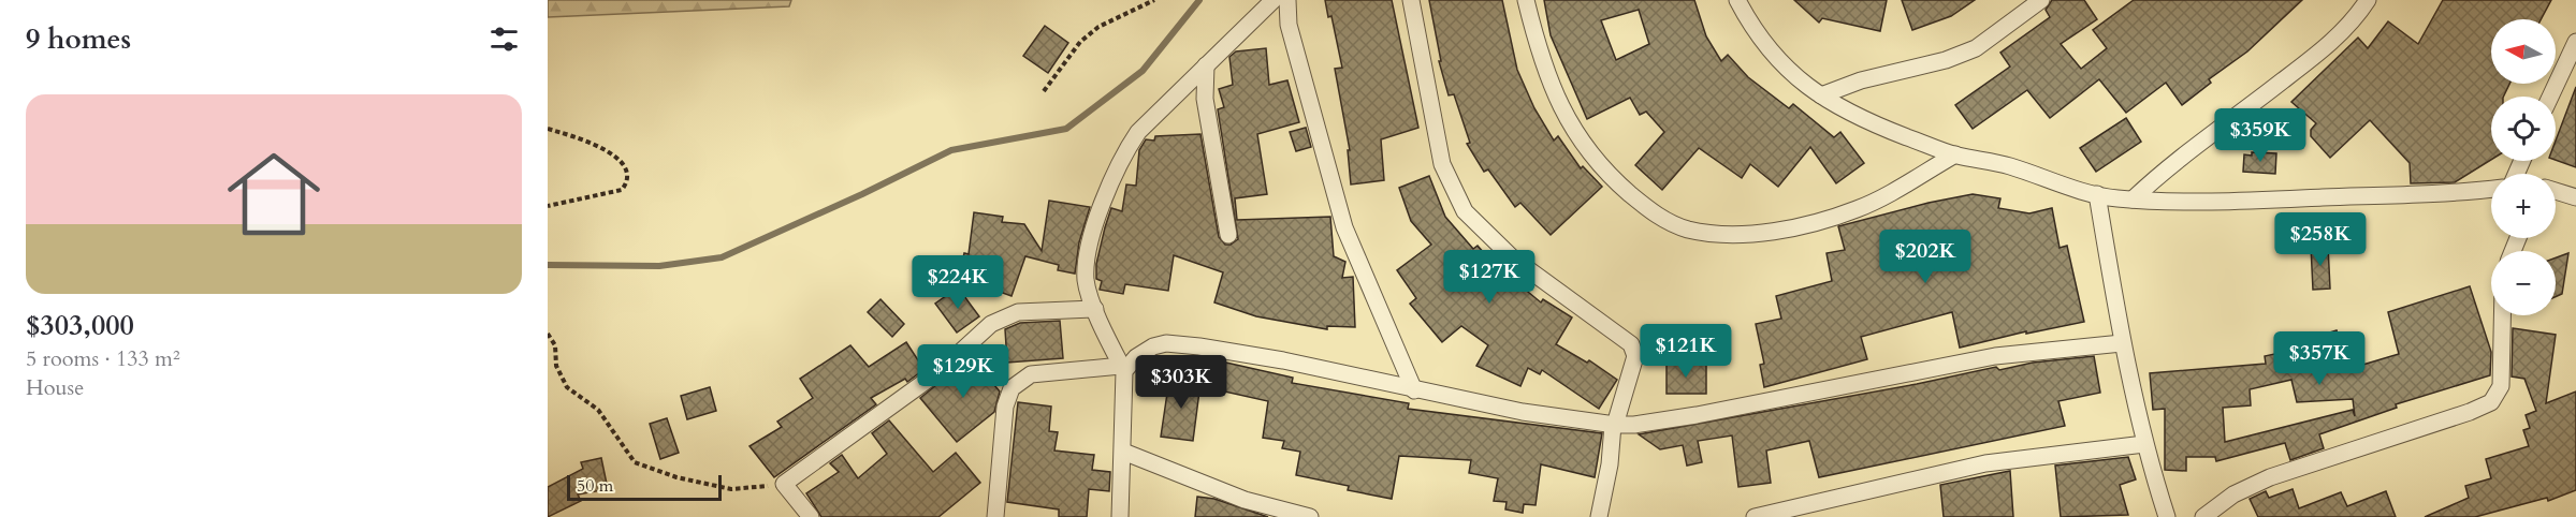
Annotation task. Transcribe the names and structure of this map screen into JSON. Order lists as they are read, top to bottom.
{
  "scale_bar": "50 m",
  "north": "left",
  "page": {
    "heading": "9 homes",
    "map_buttons": ["+", "−"],
    "list": [
      {
        "name": "$303,000",
        "note": "5 rooms · 133 m² · House"
      }
    ],
    "price": [
      "$359K",
      "$258K",
      "$202K",
      "$127K",
      "$224K",
      "$121K",
      "$357K",
      "$129K",
      "$303K"
    ],
    "scale": "50 m"
  }
}
